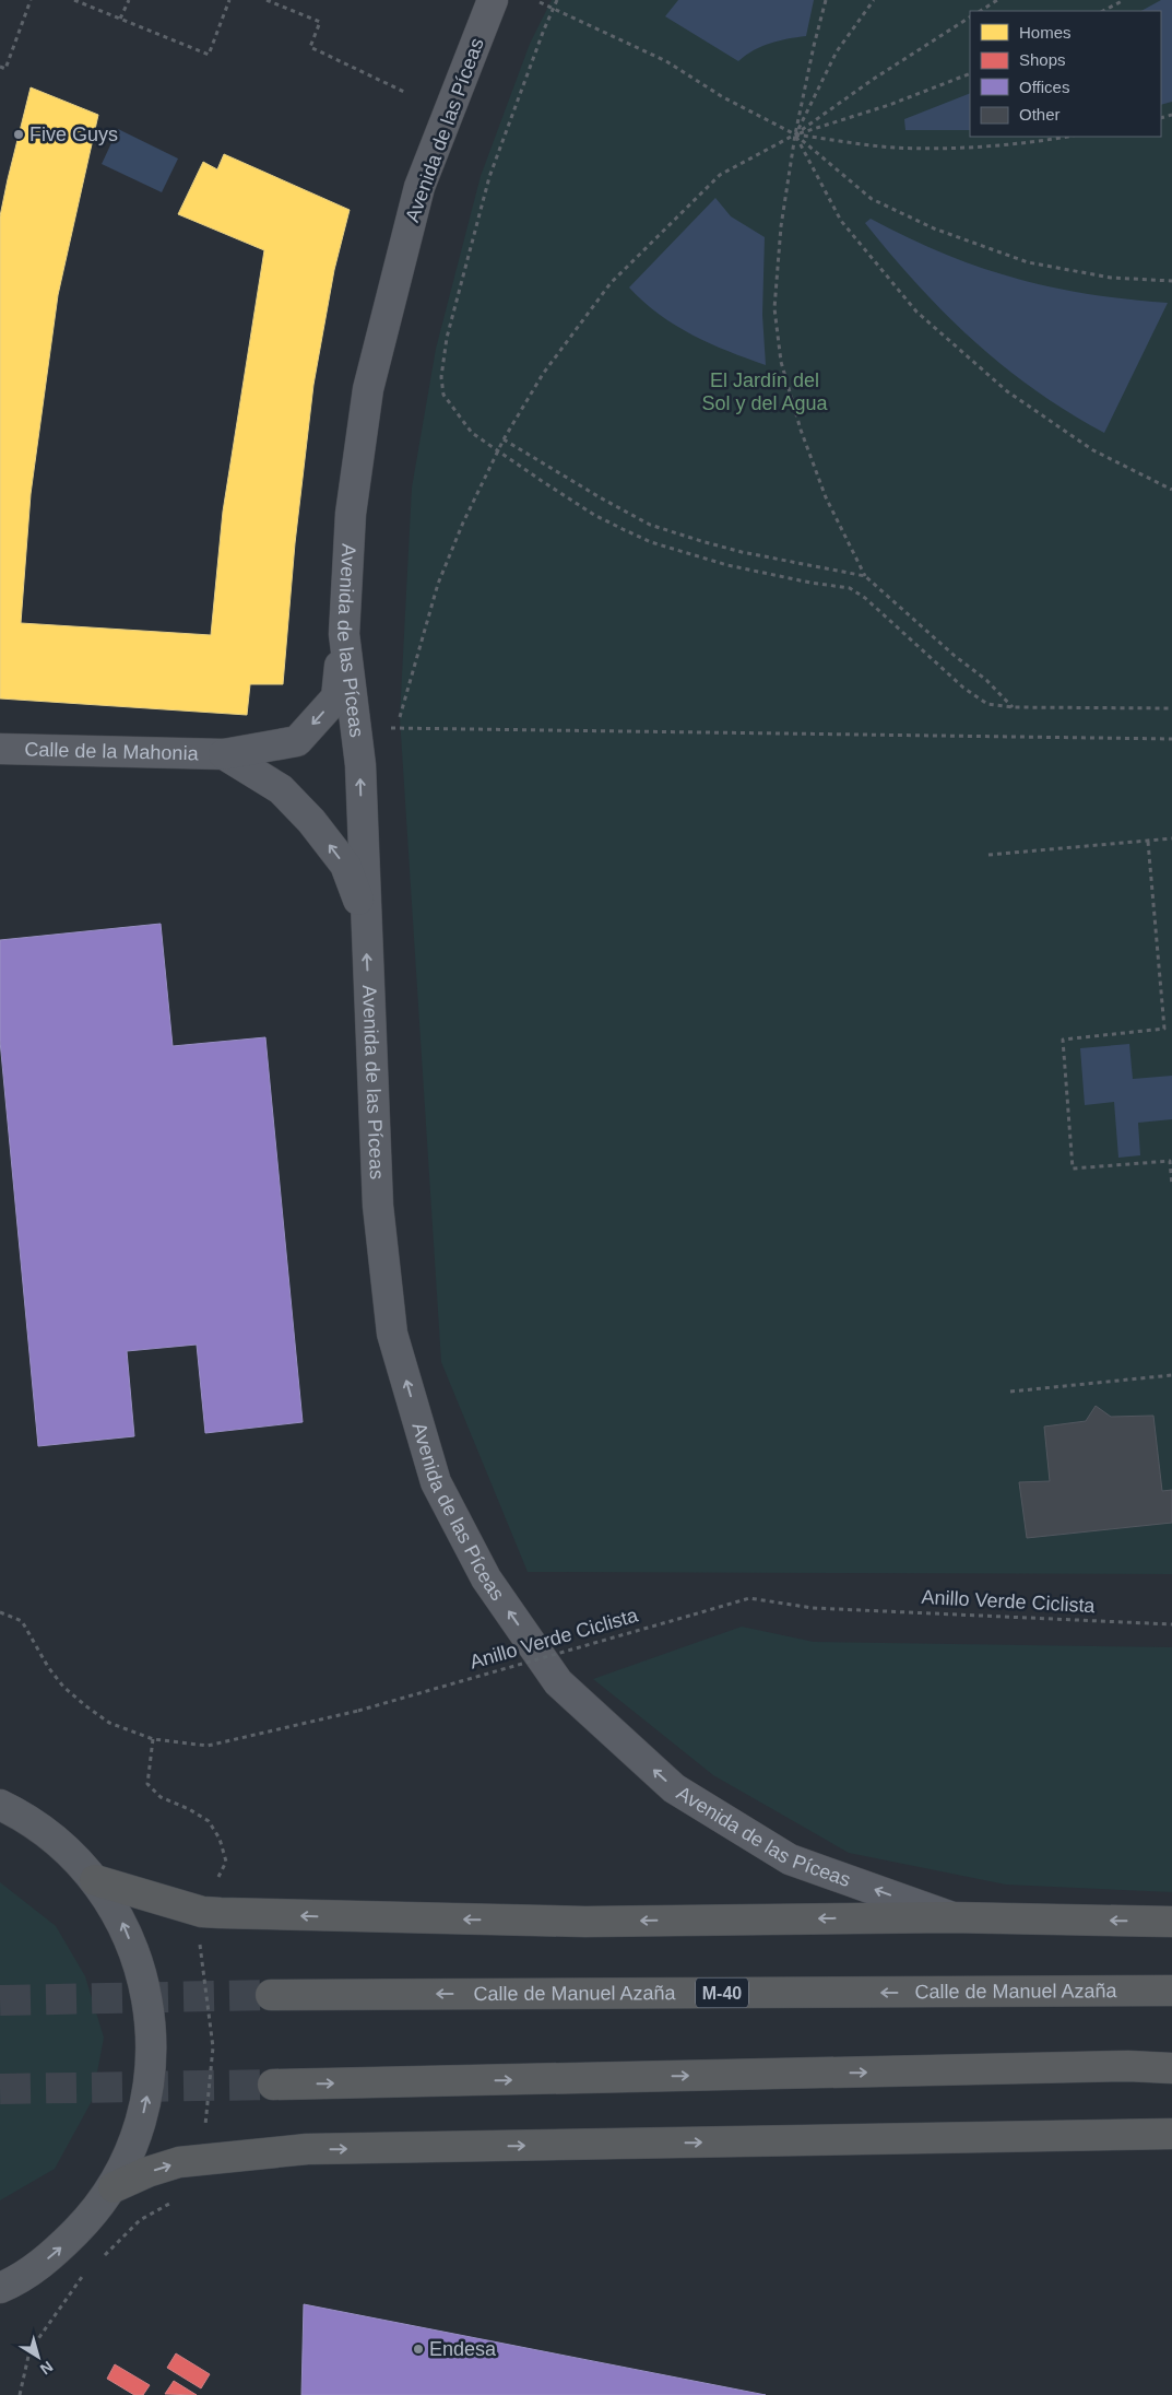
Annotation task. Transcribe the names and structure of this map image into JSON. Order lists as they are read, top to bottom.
{
  "streets": {
    "highway": ["Calle de Manuel Azaña", "M-40"],
    "street": ["Avenida de las Píceas", "Calle de la Mahonia"],
    "path": ["Anillo Verde Ciclista"]
  },
  "crossings": [
    ["Avenida de las Píceas", "Calle de la Mahonia"]
  ],
  "one_way": ["Avenida de las Píceas"],
  "parks": ["El Jardín del Sol y del Agua"],
  "places": ["Five Guys", "Endesa"],
  "legend": [
    "Homes",
    "Shops",
    "Offices",
    "Other"
  ],
  "north": "bottom right"
}
